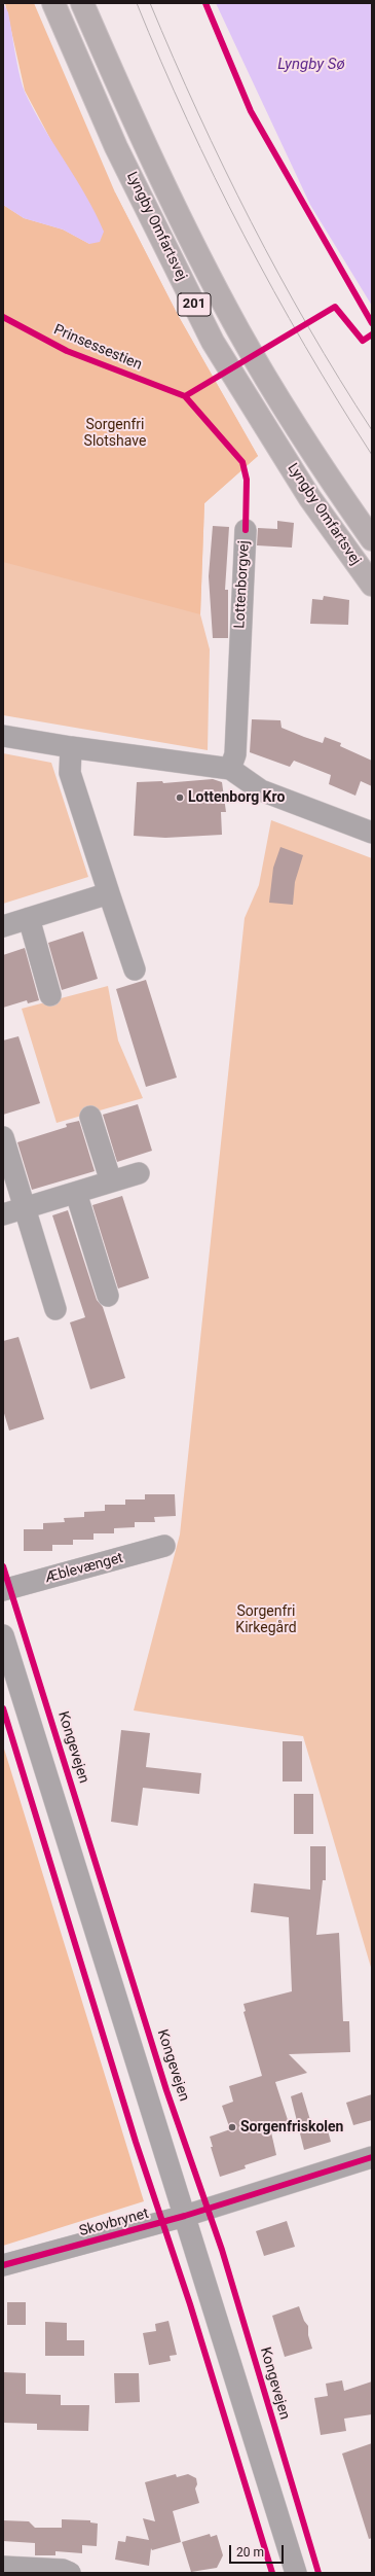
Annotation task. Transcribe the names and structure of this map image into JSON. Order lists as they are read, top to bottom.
{
  "streets": {
    "highway": ["Lyngby Omfartsvej", "201"],
    "street": ["Lottenborgvej", "Æblevænget", "Skovbrynet"],
    "cycle path": ["Prinsessestien", "Kongevejen"]
  },
  "water": ["Lyngby Sø"],
  "parks": ["Sorgenfri Slotshave", "Sorgenfri Kirkegård"],
  "places": ["Lottenborg Kro", "Sorgenfriskolen"],
  "scale_bar": "20 m"
}
